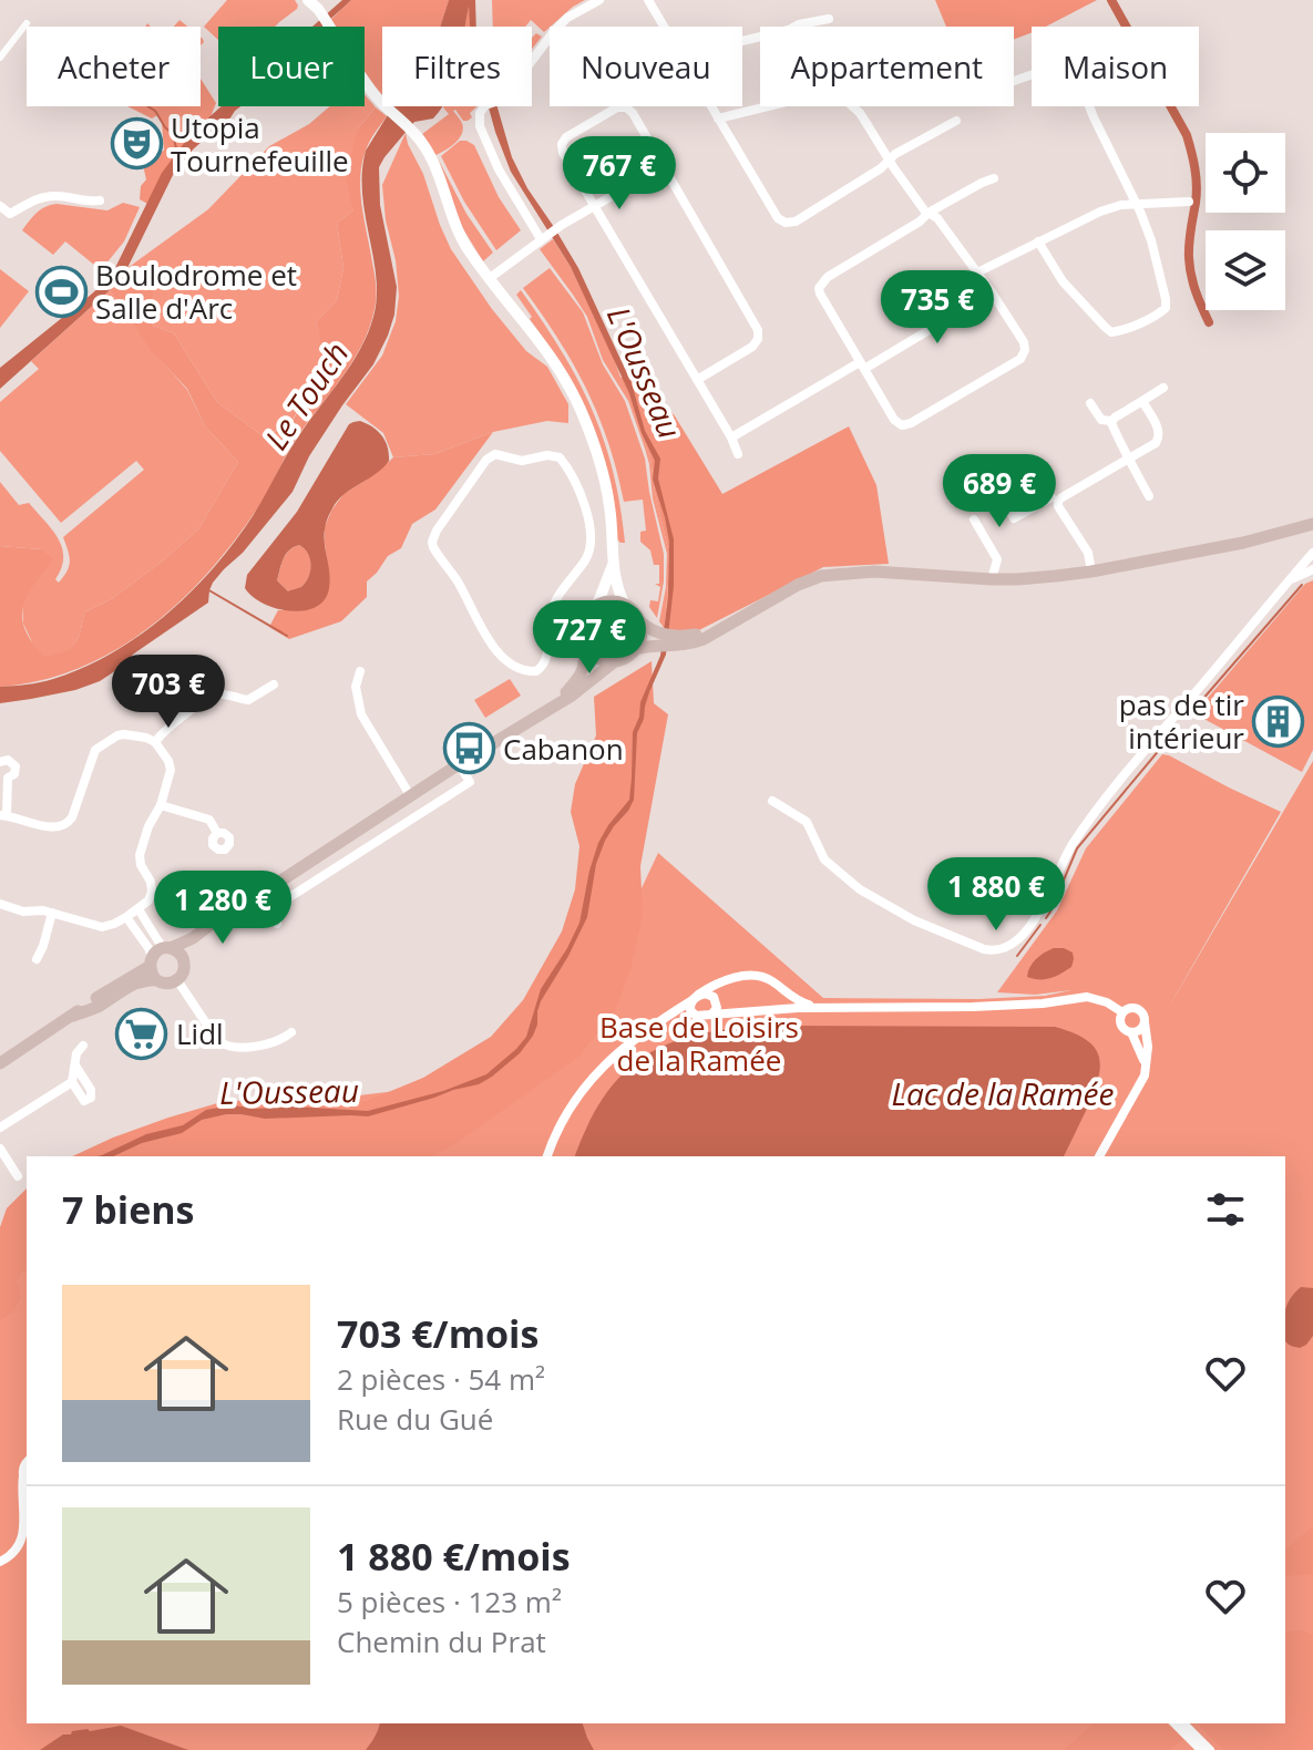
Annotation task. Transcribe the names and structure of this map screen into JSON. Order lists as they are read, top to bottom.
{
  "water": ["L'Ousseau", "Le Touch", "Lac de la Ramée"],
  "parks": ["Base de Loisirs de la Ramée"],
  "places": {
    "theatre": ["Utopia Tournefeuille"],
    "sports": ["Boulodrome et Salle d'Arc"],
    "building": ["pas de tir intérieur"],
    "bus stop": ["Cabanon"],
    "supermarket": ["Lidl"]
  },
  "page": {
    "chip": [
      "Acheter",
      "Louer",
      "Filtres",
      "Nouveau",
      "Appartement",
      "Maison"
    ],
    "price": [
      "767 €",
      "735 €",
      "689 €",
      "727 €",
      "703 €",
      "1 880 €",
      "1 280 €"
    ],
    "heading": "7 biens",
    "list": [
      {
        "name": "703 €/mois",
        "note": "2 pièces · 54 m² · Rue du Gué"
      },
      {
        "name": "1 880 €/mois",
        "note": "5 pièces · 123 m² · Chemin du Prat"
      }
    ]
  }
}
